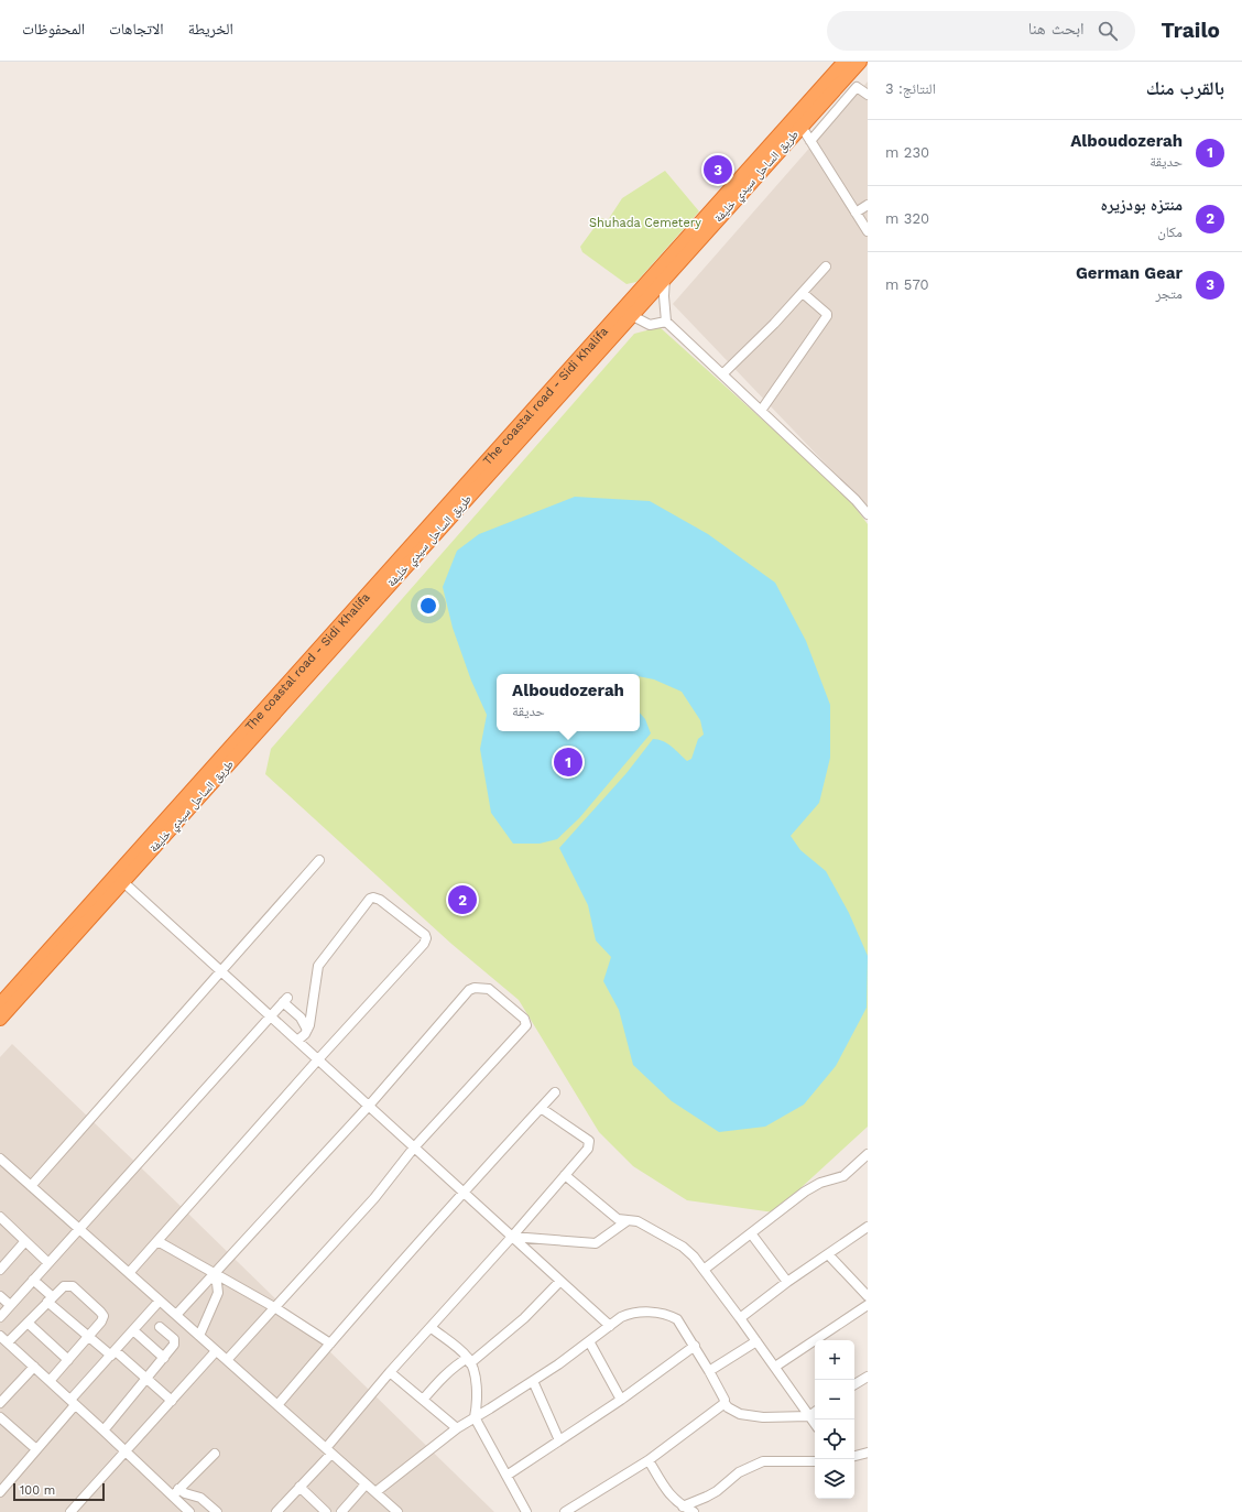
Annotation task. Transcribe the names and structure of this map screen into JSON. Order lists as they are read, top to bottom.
{
  "streets": {
    "highway": ["طريق الساحل سيدي خليفة", "The coastal road - Sidi Khalifa"]
  },
  "crossings": [
    ["طريق الساحل سيدي خليفة", "The coastal road - Sidi Khalifa"]
  ],
  "parks": ["Shuhada Cemetery"],
  "scale_bar": "100 m",
  "page": {
    "header": "Trailo",
    "search": "ابحث هنا",
    "nav": ["الخريطة", "الاتجاهات", "المحفوظات"],
    "heading": ["بالقرب منك", "النتائج: 3"],
    "list": [
      {
        "mark": "1",
        "name": "Alboudozerah",
        "note": "حديقة",
        "value": "230 m"
      },
      {
        "mark": "2",
        "name": "منتزه بودزيره",
        "note": "مكان",
        "value": "320 m"
      },
      {
        "mark": "3",
        "name": "German Gear",
        "note": "متجر",
        "value": "570 m"
      }
    ],
    "pins": ["3", "1", "2"],
    "popup": ["Alboudozerah", "حديقة"],
    "map_buttons": ["+", "−"],
    "scale": "100 m"
  }
}
